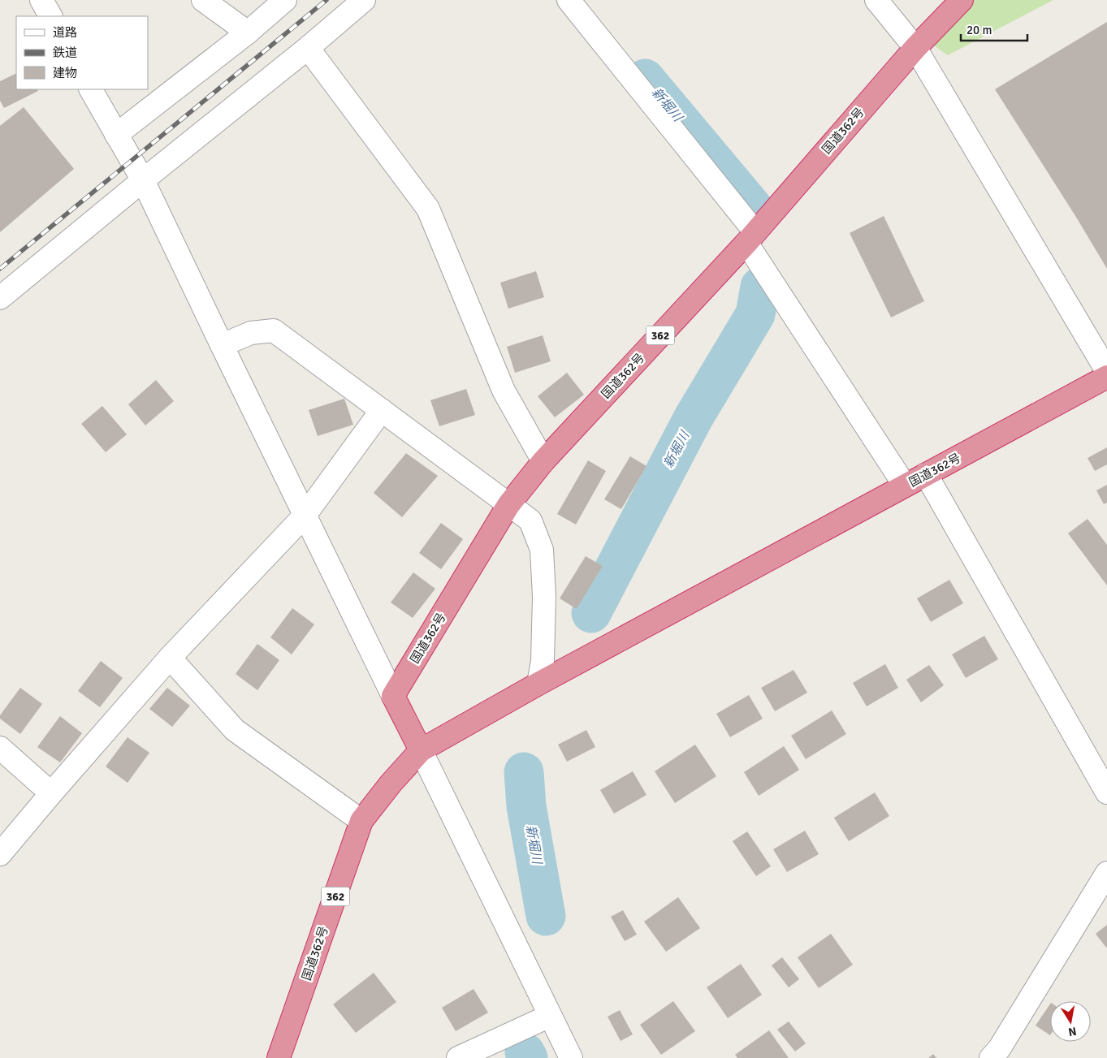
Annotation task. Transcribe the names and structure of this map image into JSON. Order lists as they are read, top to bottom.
{
  "streets": {
    "highway": ["国道362号", "362"]
  },
  "water": ["新堀川"],
  "legend": ["道路", "鉄道", "建物"],
  "scale_bar": "20 m",
  "north": "bottom"
}
